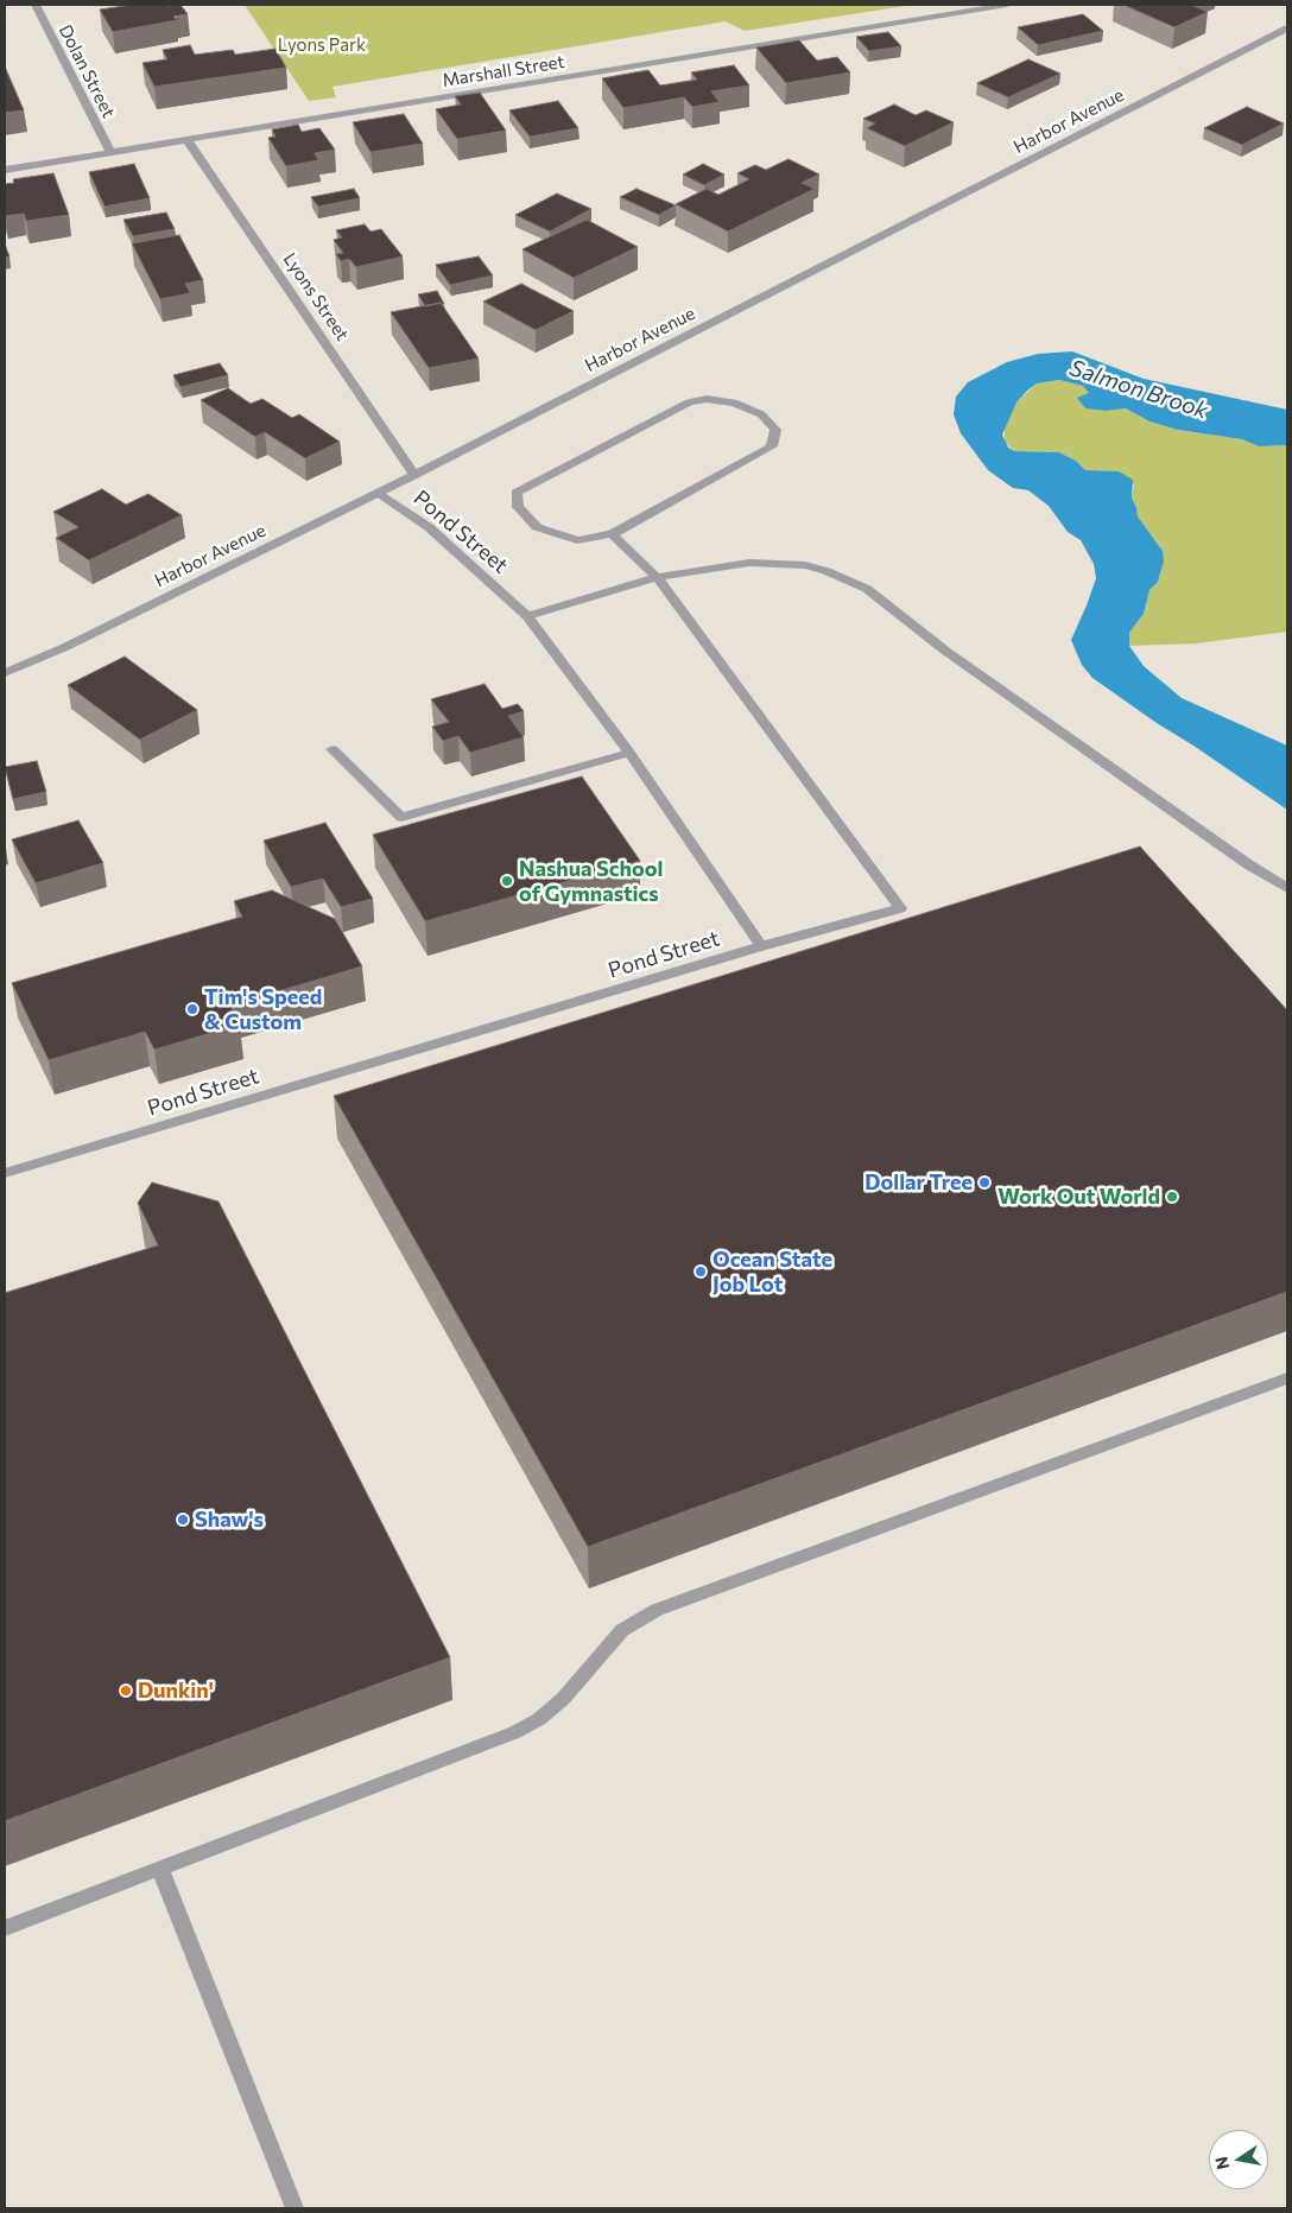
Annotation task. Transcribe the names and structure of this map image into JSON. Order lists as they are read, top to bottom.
{
  "streets": {
    "street": [
      "Dolan Street",
      "Marshall Street",
      "Harbor Avenue",
      "Lyons Street",
      "Pond Street"
    ]
  },
  "crossings": [
    ["Dolan Street", "Marshall Street"],
    ["Marshall Street", "Lyons Street"],
    ["Harbor Avenue", "Lyons Street"],
    ["Harbor Avenue", "Pond Street"]
  ],
  "water": ["Salmon Brook"],
  "parks": ["Lyons Park"],
  "places": [
    "Nashua School of Gymnastics",
    "Tim's Speed & Custom",
    "Dollar Tree",
    "Work Out World",
    "Ocean State Job Lot",
    "Shaw's",
    "Dunkin'"
  ],
  "north": "left"
}
